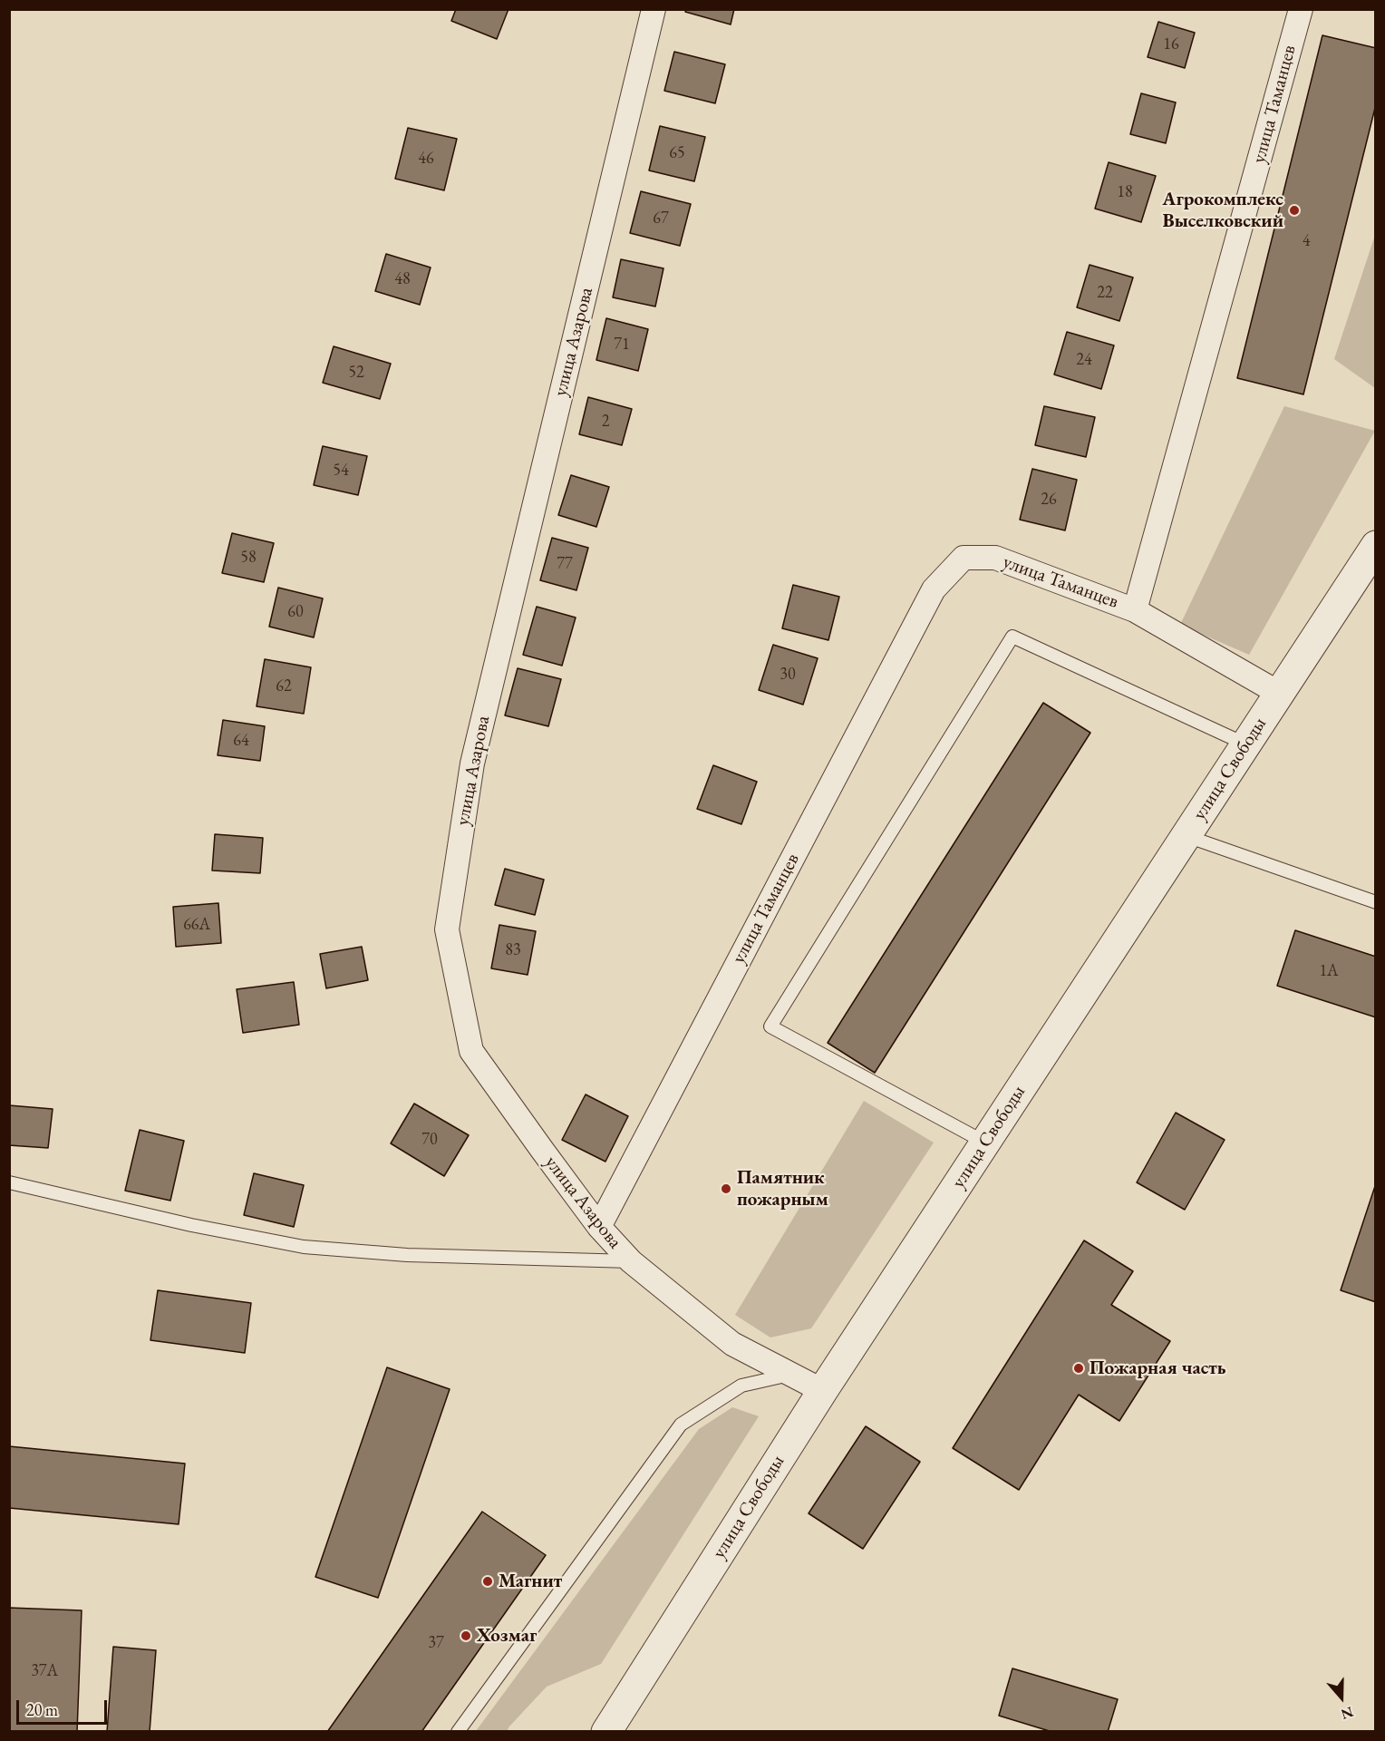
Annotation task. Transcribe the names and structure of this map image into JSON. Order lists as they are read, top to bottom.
{
  "streets": {
    "street": ["улица Таманцев", "улица Азарова", "улица Свободы"]
  },
  "crossings": [
    ["улица Таманцев", "улица Азарова"],
    ["улица Азарова", "улица Свободы"]
  ],
  "places": [
    "Агрокомплекс Выселковский",
    "Памятник пожарным",
    "Пожарная часть",
    "Магнит",
    "Хозмаг"
  ],
  "house_numbers": [
    "16",
    "65",
    "46",
    "18",
    "67",
    "4",
    "48",
    "22",
    "71",
    "24",
    "52",
    "2",
    "54",
    "26",
    "58",
    "77",
    "60",
    "30",
    "62",
    "64",
    "66А",
    "83",
    "1А",
    "70",
    "37",
    "37А"
  ],
  "scale_bar": "20 m",
  "north": "bottom"
}
